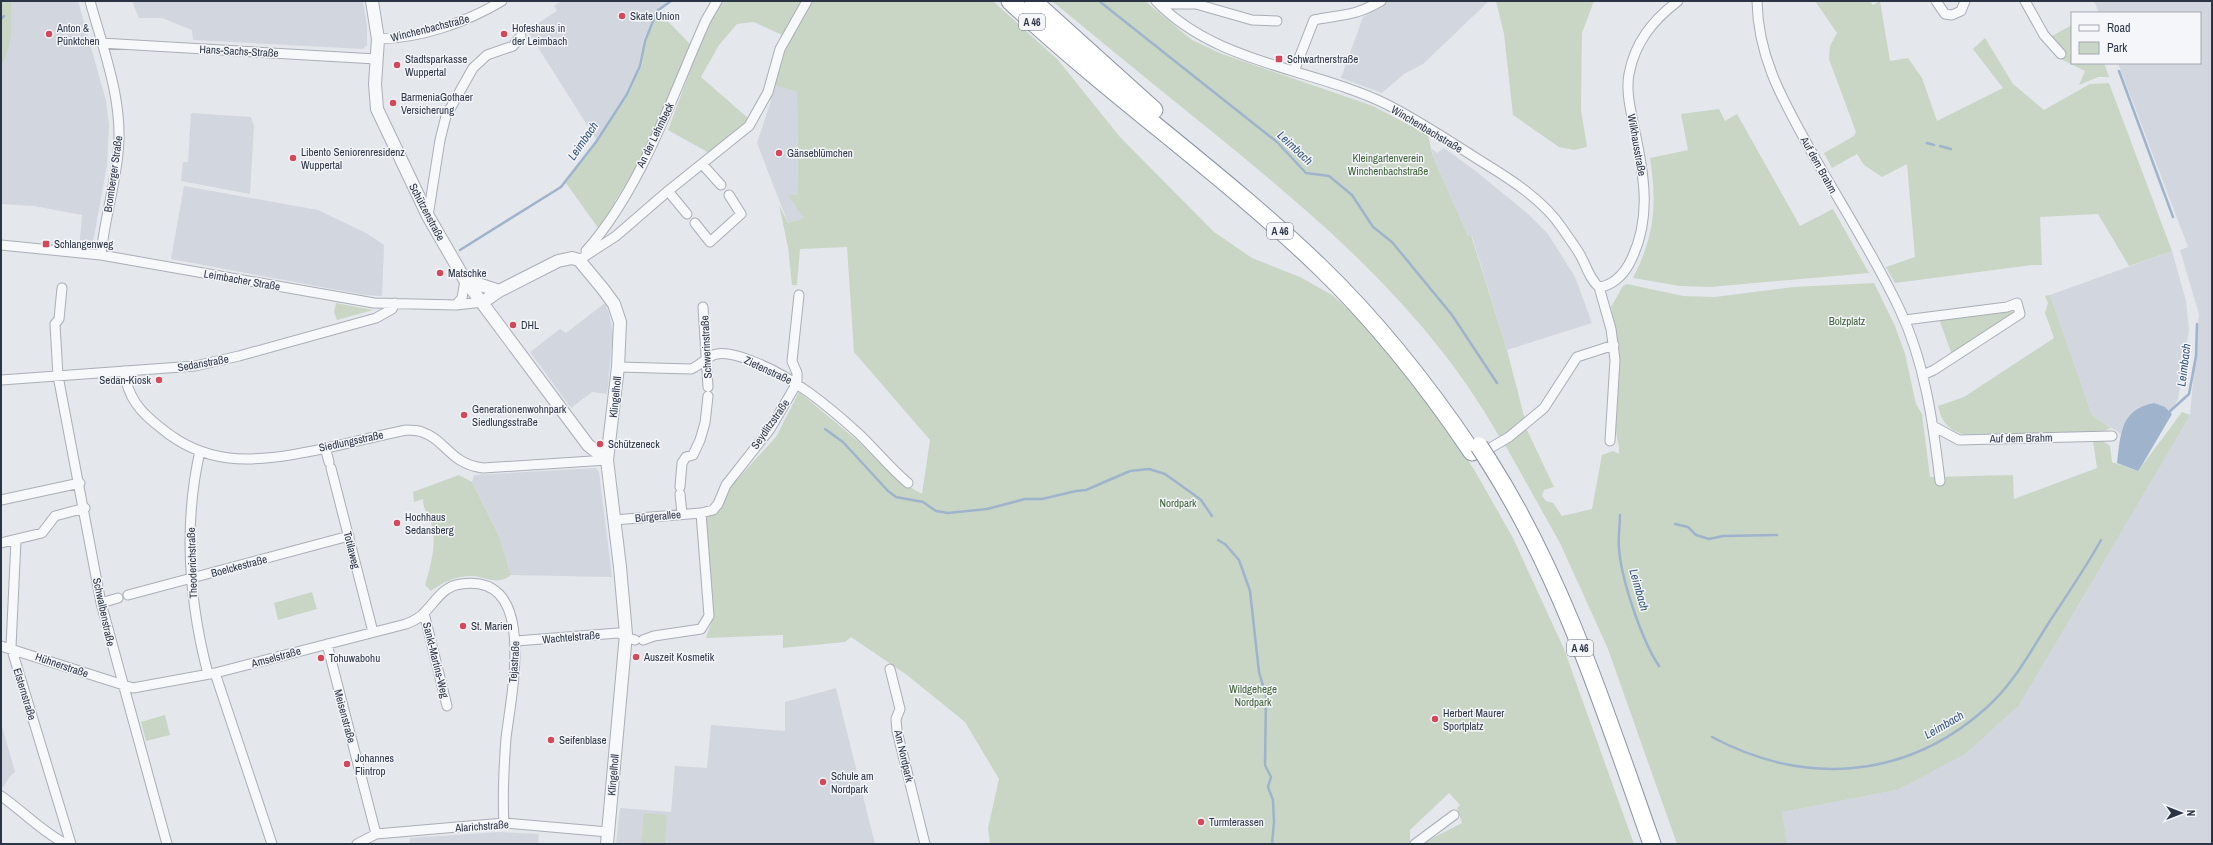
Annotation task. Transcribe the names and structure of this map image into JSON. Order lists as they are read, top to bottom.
{
  "streets": {
    "highway": ["A 46"],
    "street": [
      "Winchenbachstraße",
      "Hans-Sachs-Straße",
      "An der Lehmbeck",
      "Wilkhausstraße",
      "Auf dem Brahm",
      "Bromberger Straße",
      "Schützenstraße",
      "Leimbacher Straße",
      "Schwerinstraße",
      "Sedanstraße",
      "Zietenstraße",
      "Klingelholl",
      "Seydlitzstraße",
      "Siedlungsstraße",
      "Bürgerallee",
      "Totilaweg",
      "Theoderichstraße",
      "Boelckestraße",
      "Schwalbenstraße",
      "Wachtelstraße",
      "Amselstraße",
      "Sankt-Martins-Weg",
      "Tejastraße",
      "Hühnerstraße",
      "Elsternstraße",
      "Meisenstraße",
      "Am Nordpark",
      "Alarichstraße"
    ]
  },
  "crossings": [
    ["Winchenbachstraße", "Wilkhausstraße"],
    ["Winchenbachstraße", "Schützenstraße"],
    ["Hans-Sachs-Straße", "Bromberger Straße"],
    ["Hans-Sachs-Straße", "Schützenstraße"],
    ["An der Lehmbeck", "Klingelholl"],
    ["Bromberger Straße", "Leimbacher Straße"],
    ["Schützenstraße", "Leimbacher Straße"],
    ["Schützenstraße", "Klingelholl"],
    ["Schützenstraße", "Siedlungsstraße"],
    ["Leimbacher Straße", "Sedanstraße"],
    ["Schwerinstraße", "Zietenstraße"],
    ["Schwerinstraße", "Bürgerallee"],
    ["Sedanstraße", "Siedlungsstraße"],
    ["Sedanstraße", "Schwalbenstraße"],
    ["Zietenstraße", "Klingelholl"],
    ["Zietenstraße", "Seydlitzstraße"],
    ["Klingelholl", "Siedlungsstraße"],
    ["Klingelholl", "Bürgerallee"],
    ["Klingelholl", "Wachtelstraße"],
    ["Klingelholl", "Alarichstraße"],
    ["Seydlitzstraße", "Bürgerallee"],
    ["Siedlungsstraße", "Totilaweg"],
    ["Siedlungsstraße", "Theoderichstraße"],
    ["Totilaweg", "Boelckestraße"],
    ["Totilaweg", "Amselstraße"],
    ["Theoderichstraße", "Boelckestraße"],
    ["Theoderichstraße", "Amselstraße"],
    ["Schwalbenstraße", "Amselstraße"],
    ["Schwalbenstraße", "Hühnerstraße"],
    ["Wachtelstraße", "Tejastraße"],
    ["Amselstraße", "Sankt-Martins-Weg"],
    ["Amselstraße", "Tejastraße"],
    ["Amselstraße", "Hühnerstraße"],
    ["Amselstraße", "Meisenstraße"],
    ["Sankt-Martins-Weg", "Tejastraße"],
    ["Tejastraße", "Alarichstraße"],
    ["Hühnerstraße", "Elsternstraße"],
    ["Meisenstraße", "Alarichstraße"]
  ],
  "water": ["Leimbach"],
  "parks": [
    "Kleingartenverein Winchenbachstraße",
    "Bolzplatz",
    "Nordpark",
    "Wildgehege Nordpark"
  ],
  "places": {
    "other": [
      "Skate Union",
      "Anton & Pünktchen",
      "Hofeshaus in der Leimbach",
      "Stadtsparkasse Wuppertal",
      "BarmeniaGothaer Versicherung",
      "Gänseblümchen",
      "Libento Seniorenresidenz Wuppertal",
      "Matschke",
      "DHL",
      "Sedan-Kiosk",
      "Generationenwohnpark Siedlungsstraße",
      "Schützeneck",
      "Hochhaus Sedansberg",
      "St. Marien",
      "Auszeit Kosmetik",
      "Tohuwabohu",
      "Herbert Maurer Sportplatz",
      "Seifenblase",
      "Johannes Flintrop",
      "Schule am Nordpark",
      "Turmterassen"
    ],
    "transit": ["Schwartnerstraße", "Schlangenweg"]
  },
  "legend": ["Road", "Park"],
  "north": "right"
}
